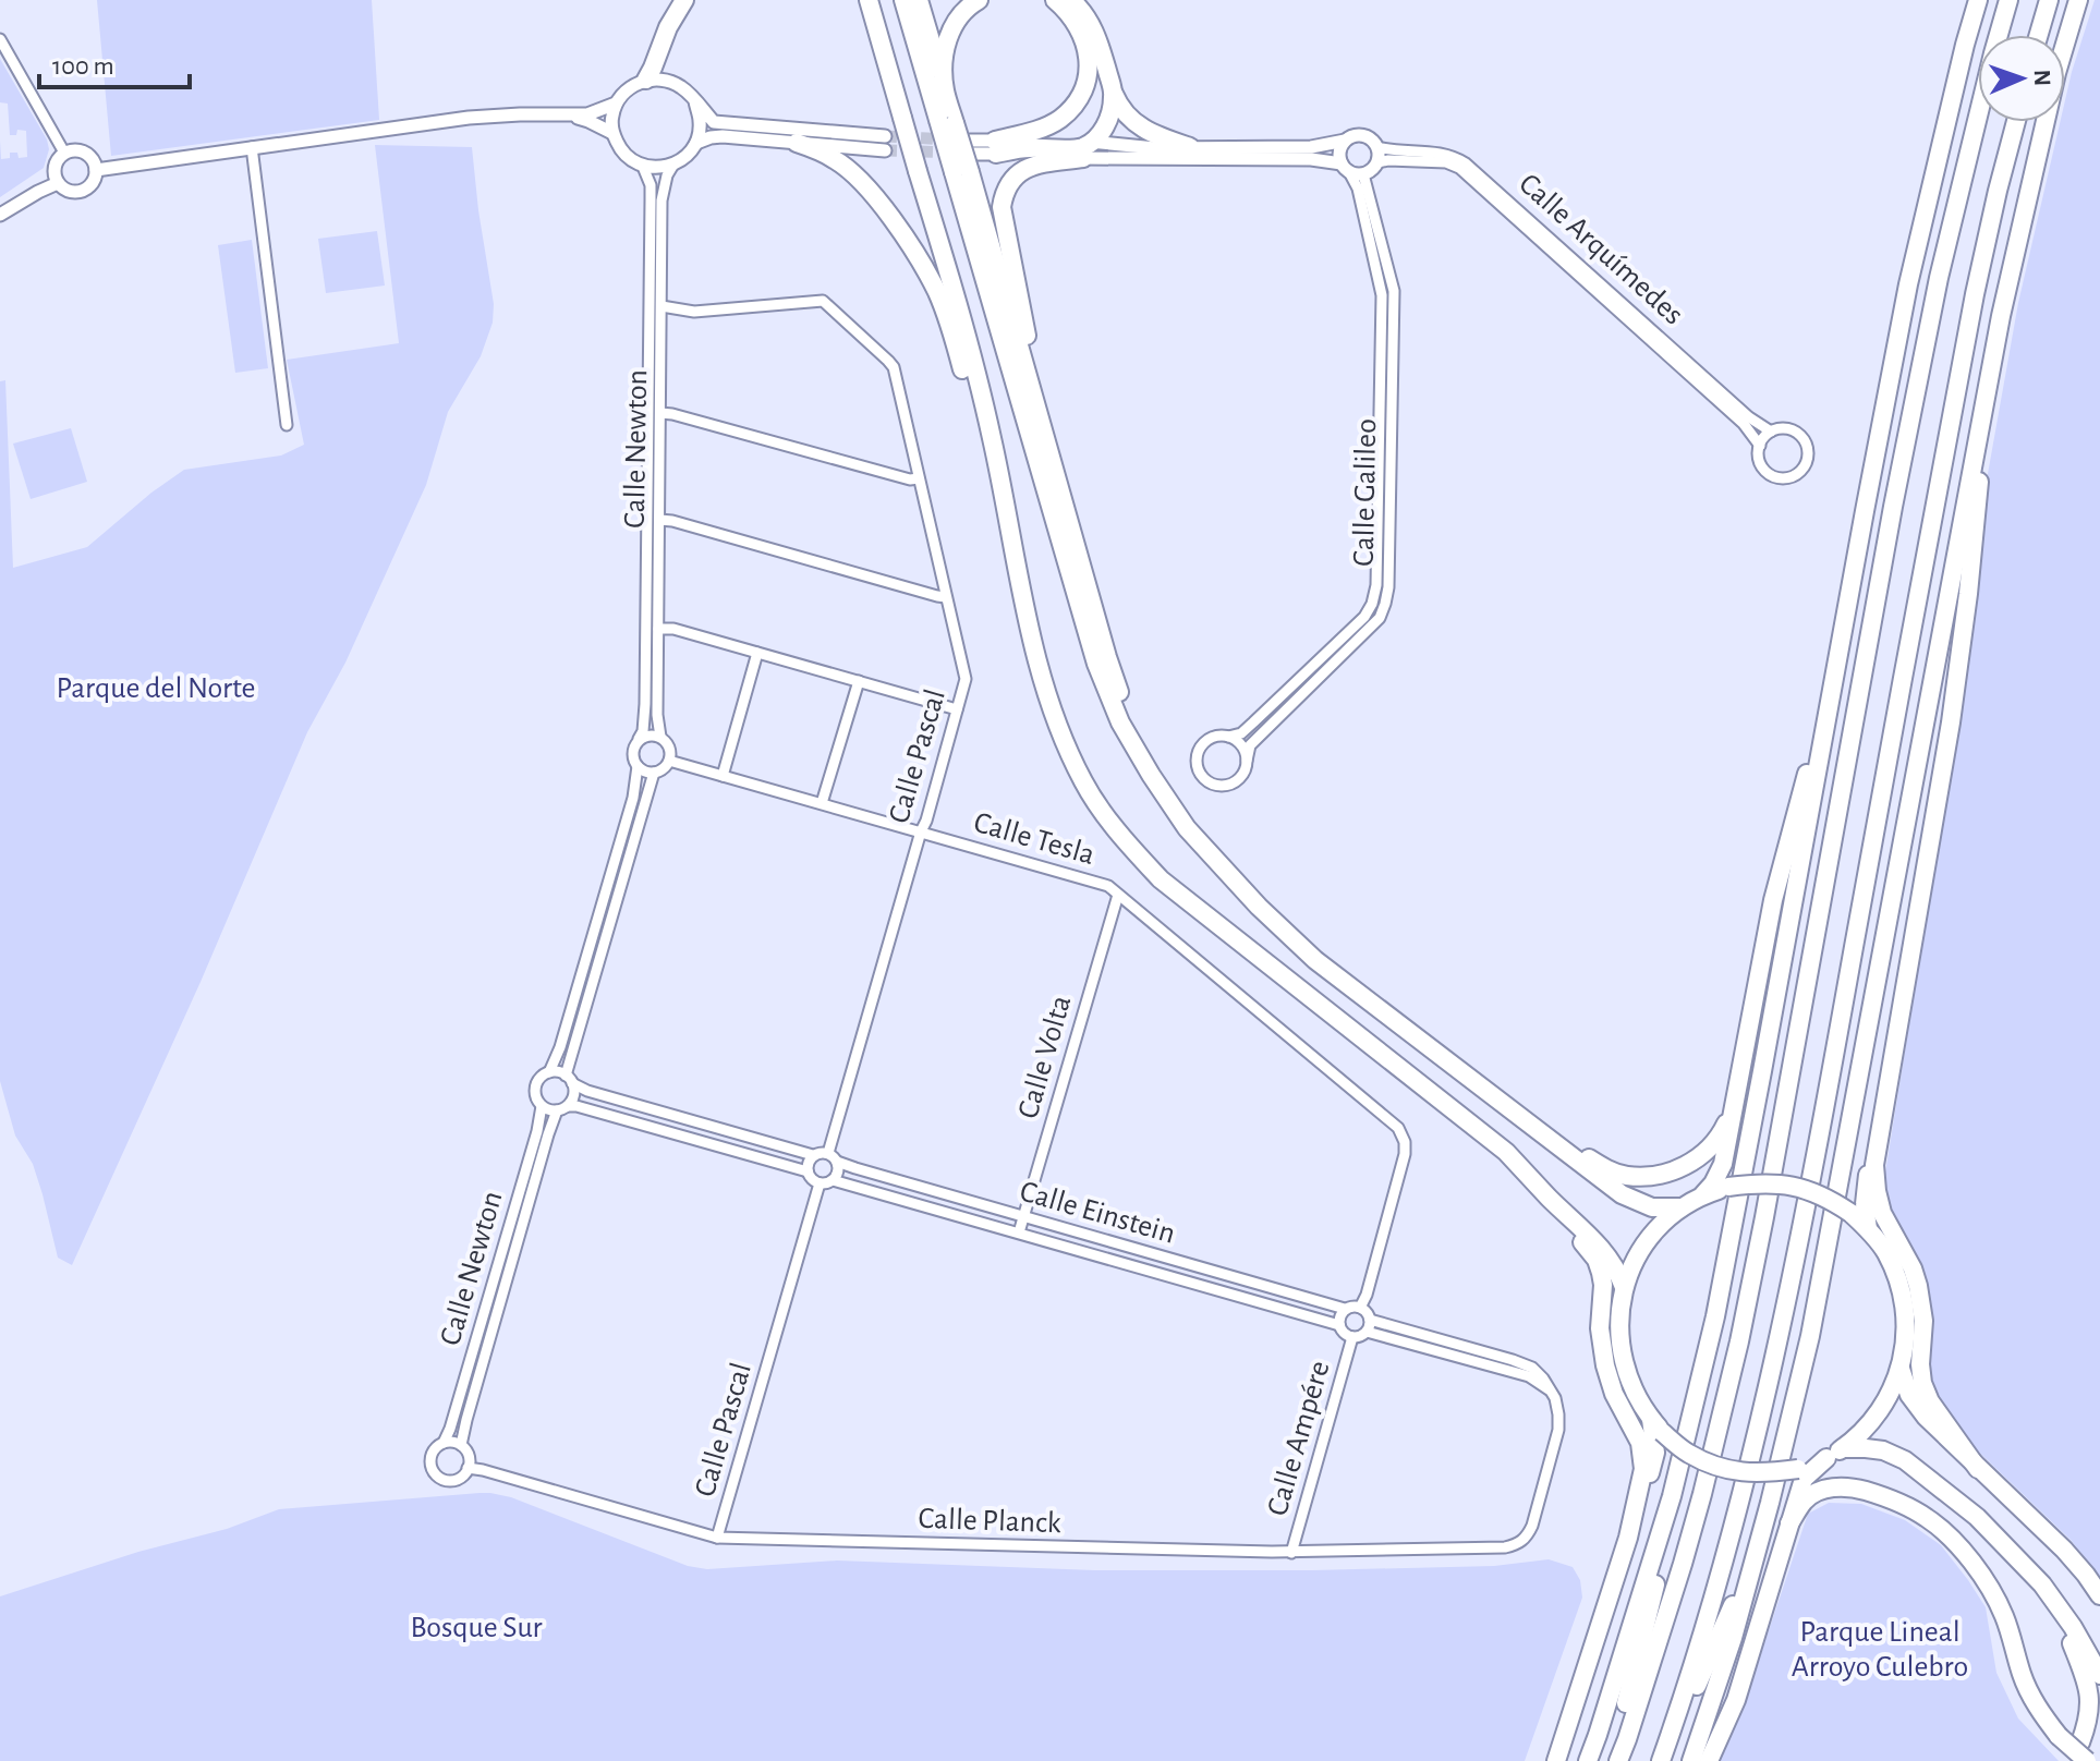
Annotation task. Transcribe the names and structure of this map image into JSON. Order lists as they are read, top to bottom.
{
  "streets": {
    "street": [
      "Calle Arquímedes",
      "Calle Newton",
      "Calle Galileo",
      "Calle Pascal",
      "Calle Tesla",
      "Calle Volta",
      "Calle Einstein",
      "Calle Ampére",
      "Calle Planck"
    ]
  },
  "crossings": [
    ["Calle Arquímedes", "Calle Galileo"],
    ["Calle Newton", "Calle Pascal"],
    ["Calle Newton", "Calle Tesla"],
    ["Calle Newton", "Calle Planck"],
    ["Calle Pascal", "Calle Tesla"],
    ["Calle Pascal", "Calle Einstein"],
    ["Calle Pascal", "Calle Planck"],
    ["Calle Tesla", "Calle Volta"],
    ["Calle Tesla", "Calle Einstein"],
    ["Calle Tesla", "Calle Ampére"],
    ["Calle Volta", "Calle Einstein"],
    ["Calle Einstein", "Calle Ampére"],
    ["Calle Ampére", "Calle Planck"]
  ],
  "parks": ["Parque del Norte", "Bosque Sur", "Parque Lineal Arroyo Culebro"],
  "scale_bar": "100 m",
  "north": "right"
}
